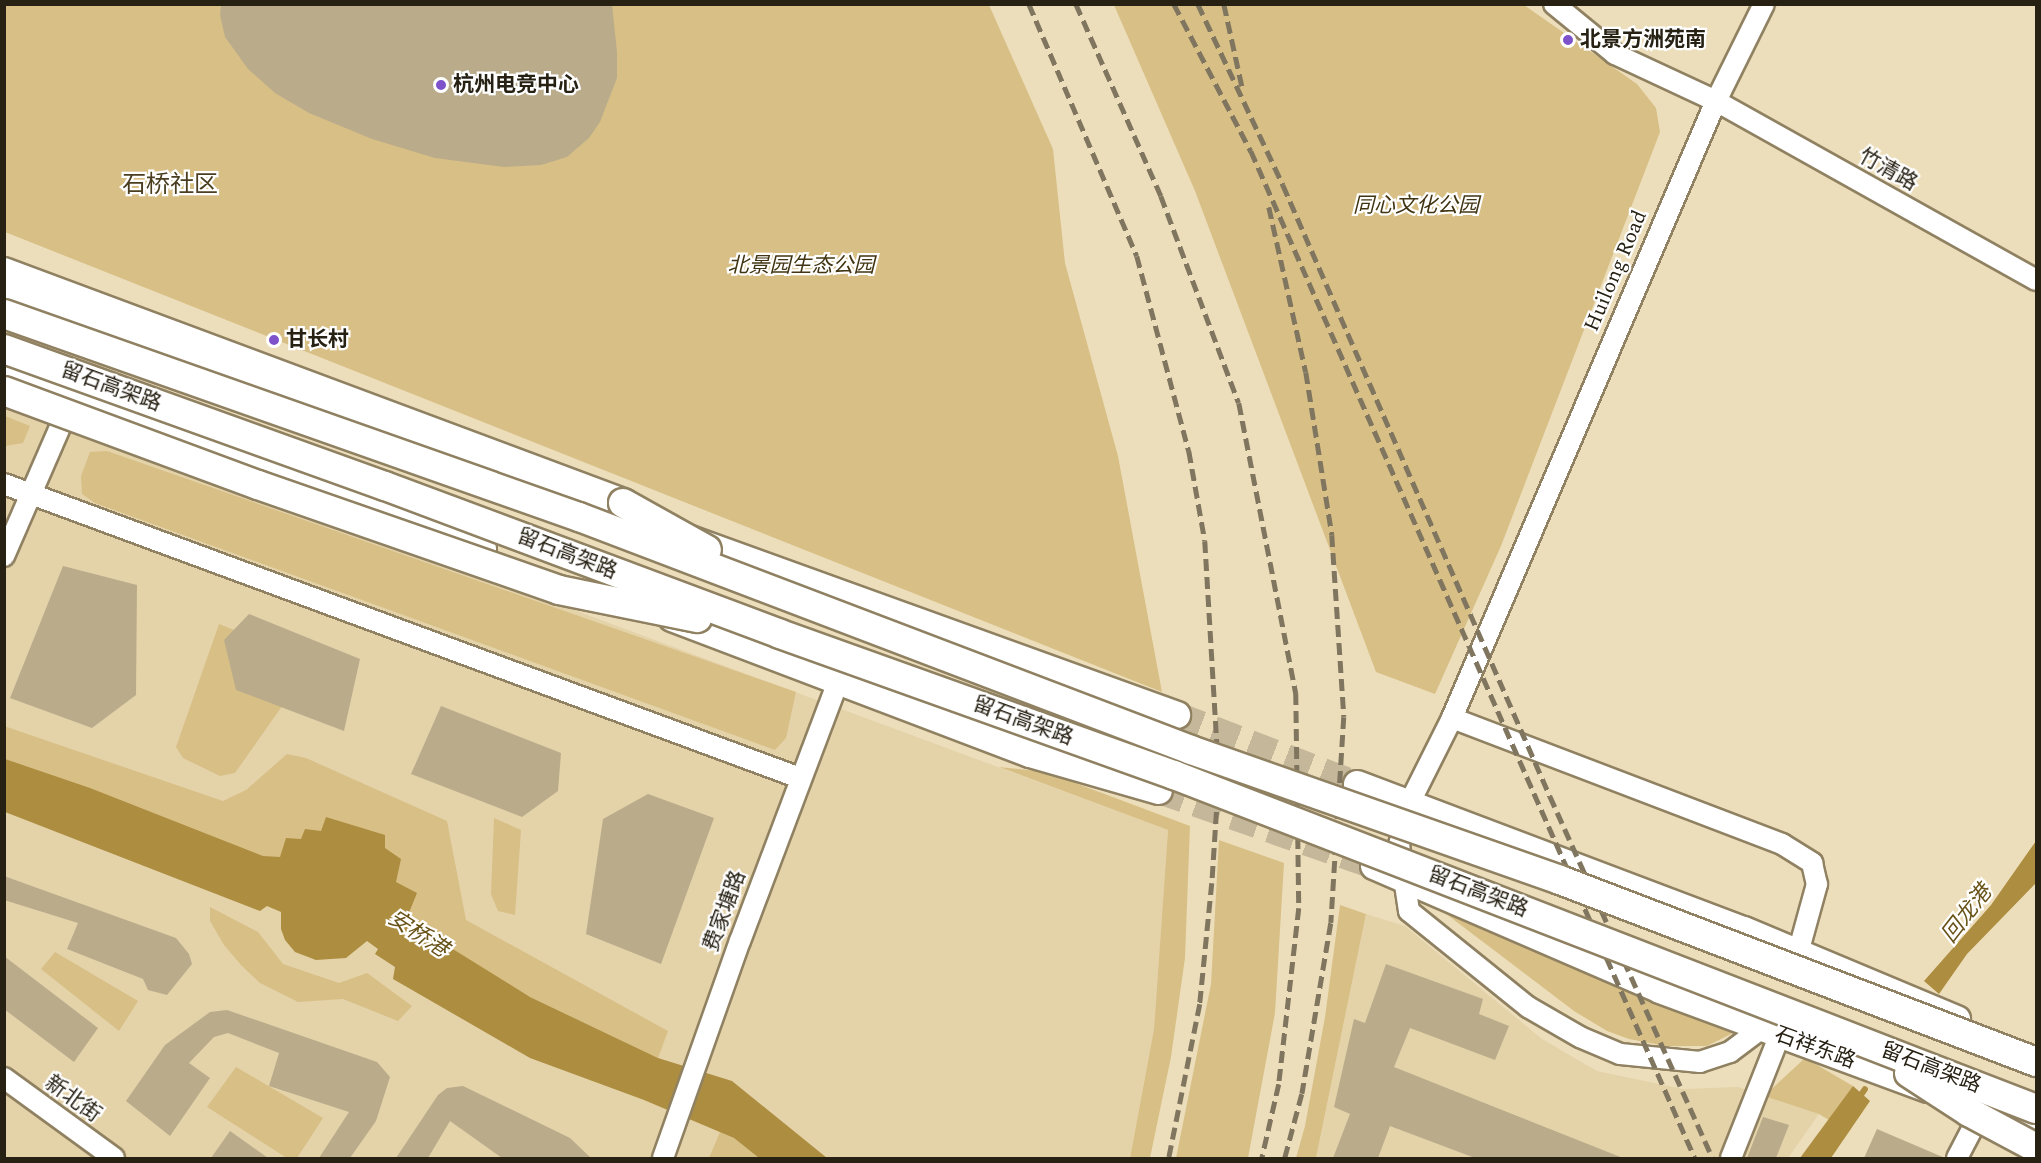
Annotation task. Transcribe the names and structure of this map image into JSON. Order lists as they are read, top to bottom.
{
  "streets": {
    "highway": ["留石高架路"],
    "main road": ["石祥东路"],
    "street": [
      "竹清路",
      "Huilong Road",
      "费家塘路",
      "新北街"
    ]
  },
  "crossings": [
    ["竹清路", "Huilong Road"],
    ["Huilong Road", "石祥东路"]
  ],
  "districts": ["石桥社区"],
  "water": ["回龙港", "安桥港"],
  "parks": ["同心文化公园", "北景园生态公园"],
  "places": ["北景方洲苑南", "杭州电竞中心", "甘长村"]
}
